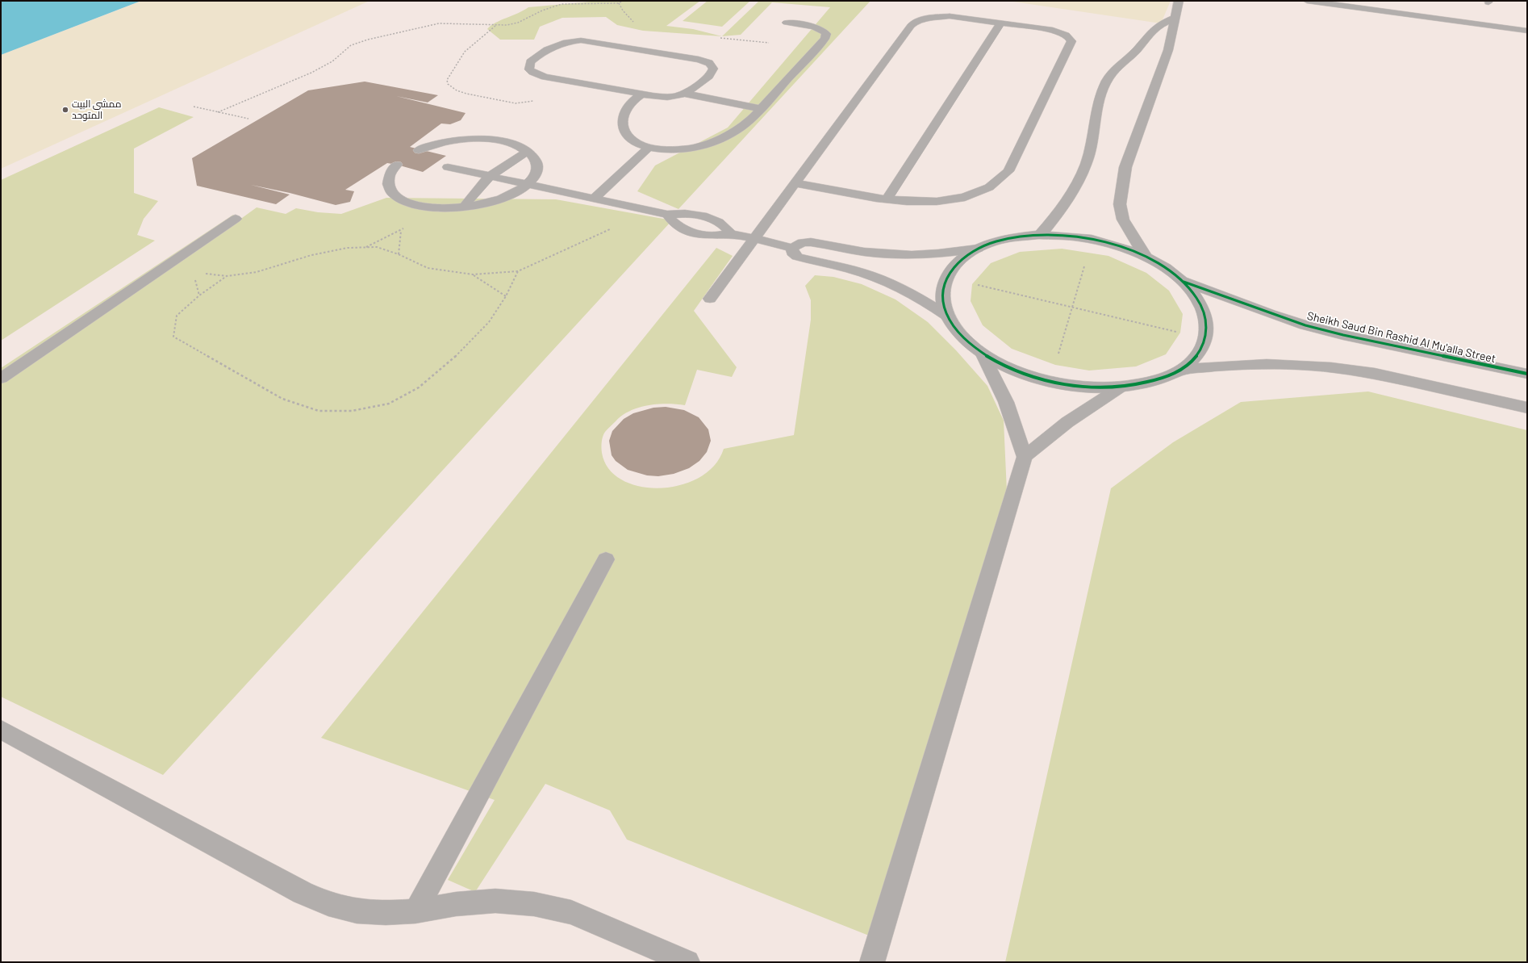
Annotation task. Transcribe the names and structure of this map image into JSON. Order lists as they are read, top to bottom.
{
  "streets": {
    "street": ["Sheikh Saud Bin Rashid Al Mu'alla Street"]
  },
  "places": ["ممشى البيت المتوحد"]
}
